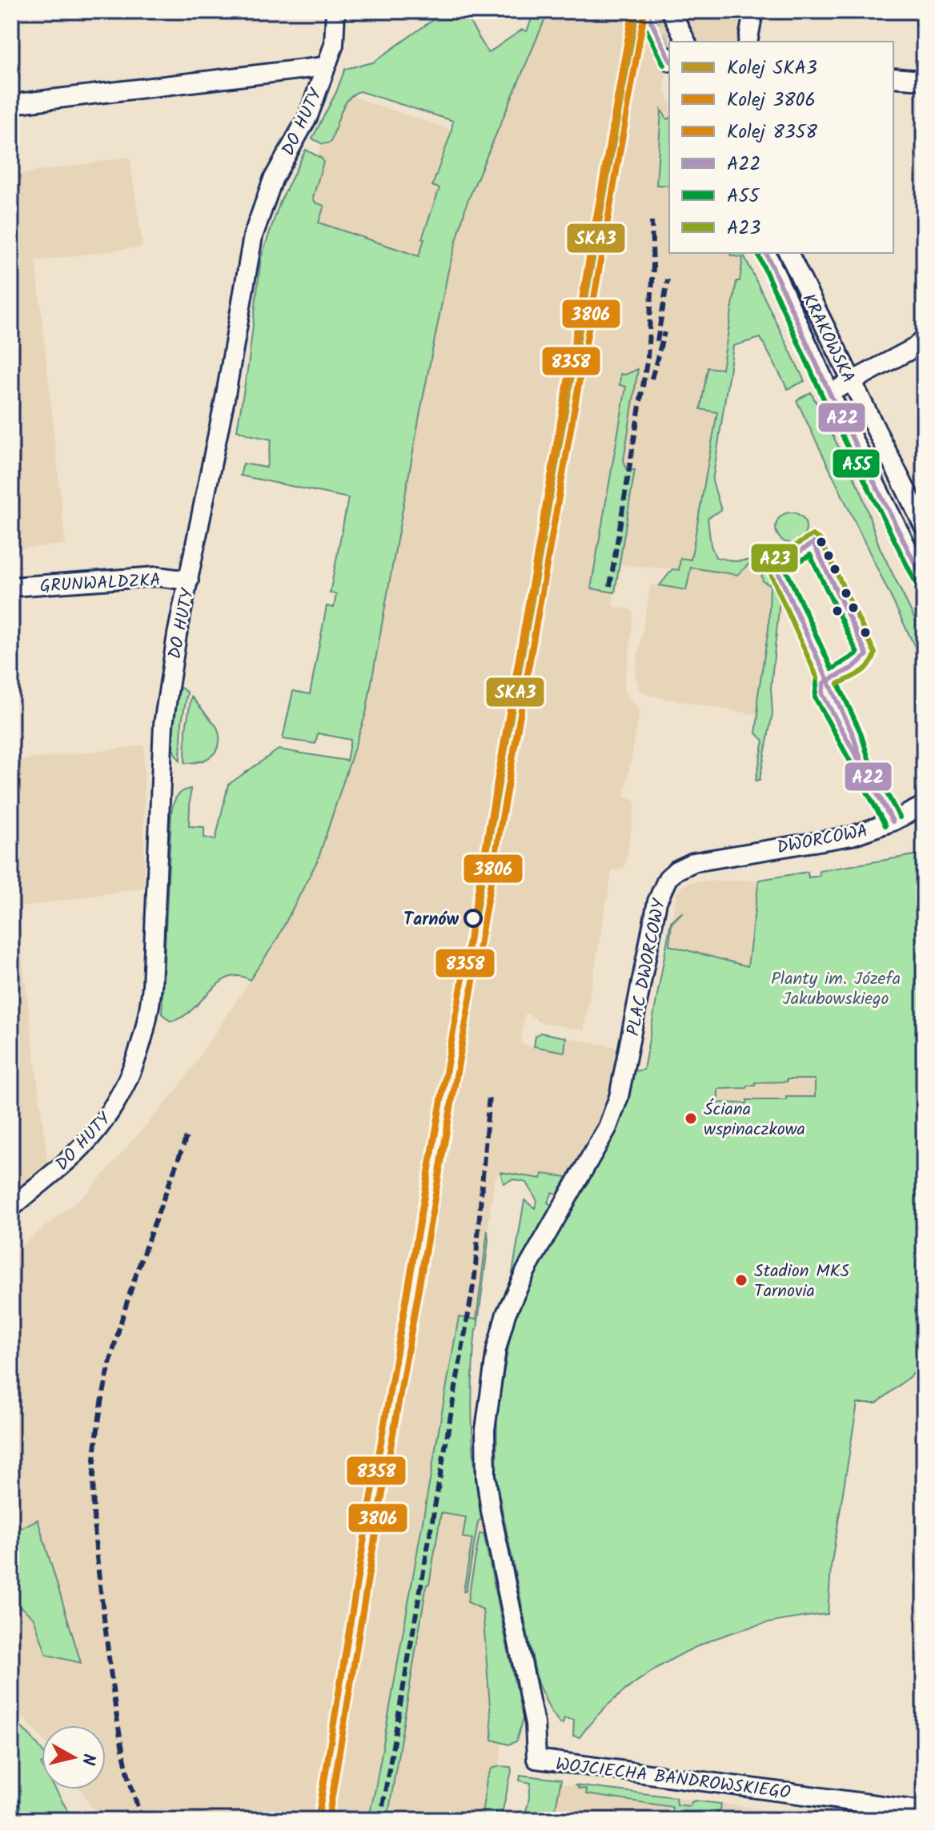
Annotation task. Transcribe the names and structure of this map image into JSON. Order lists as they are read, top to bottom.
{
  "streets": {
    "street": [
      "DO HUTY",
      "KRAKOWSKA",
      "GRUNWALDZKA",
      "DWORCOWA",
      "PLAC DWORCOWY",
      "WOJCIECHA BANDROWSKIEGO"
    ]
  },
  "crossings": [
    ["DO HUTY", "GRUNWALDZKA"],
    ["DWORCOWA", "PLAC DWORCOWY"],
    ["PLAC DWORCOWY", "WOJCIECHA BANDROWSKIEGO"]
  ],
  "parks": ["Planty im. Józefa Jakubowskiego"],
  "places": ["Tarnów", "Ściana wspinaczkowa", "Stadion MKS Tarnovia"],
  "lines": [
    "rail line SKA3",
    "transit line A22",
    "rail line 3806",
    "rail line 8358",
    "transit line A55",
    "transit line A23"
  ],
  "legend": [
    "Kolej SKA3",
    "Kolej 3806",
    "Kolej 8358",
    "A22",
    "A55",
    "A23"
  ],
  "north": "right"
}
